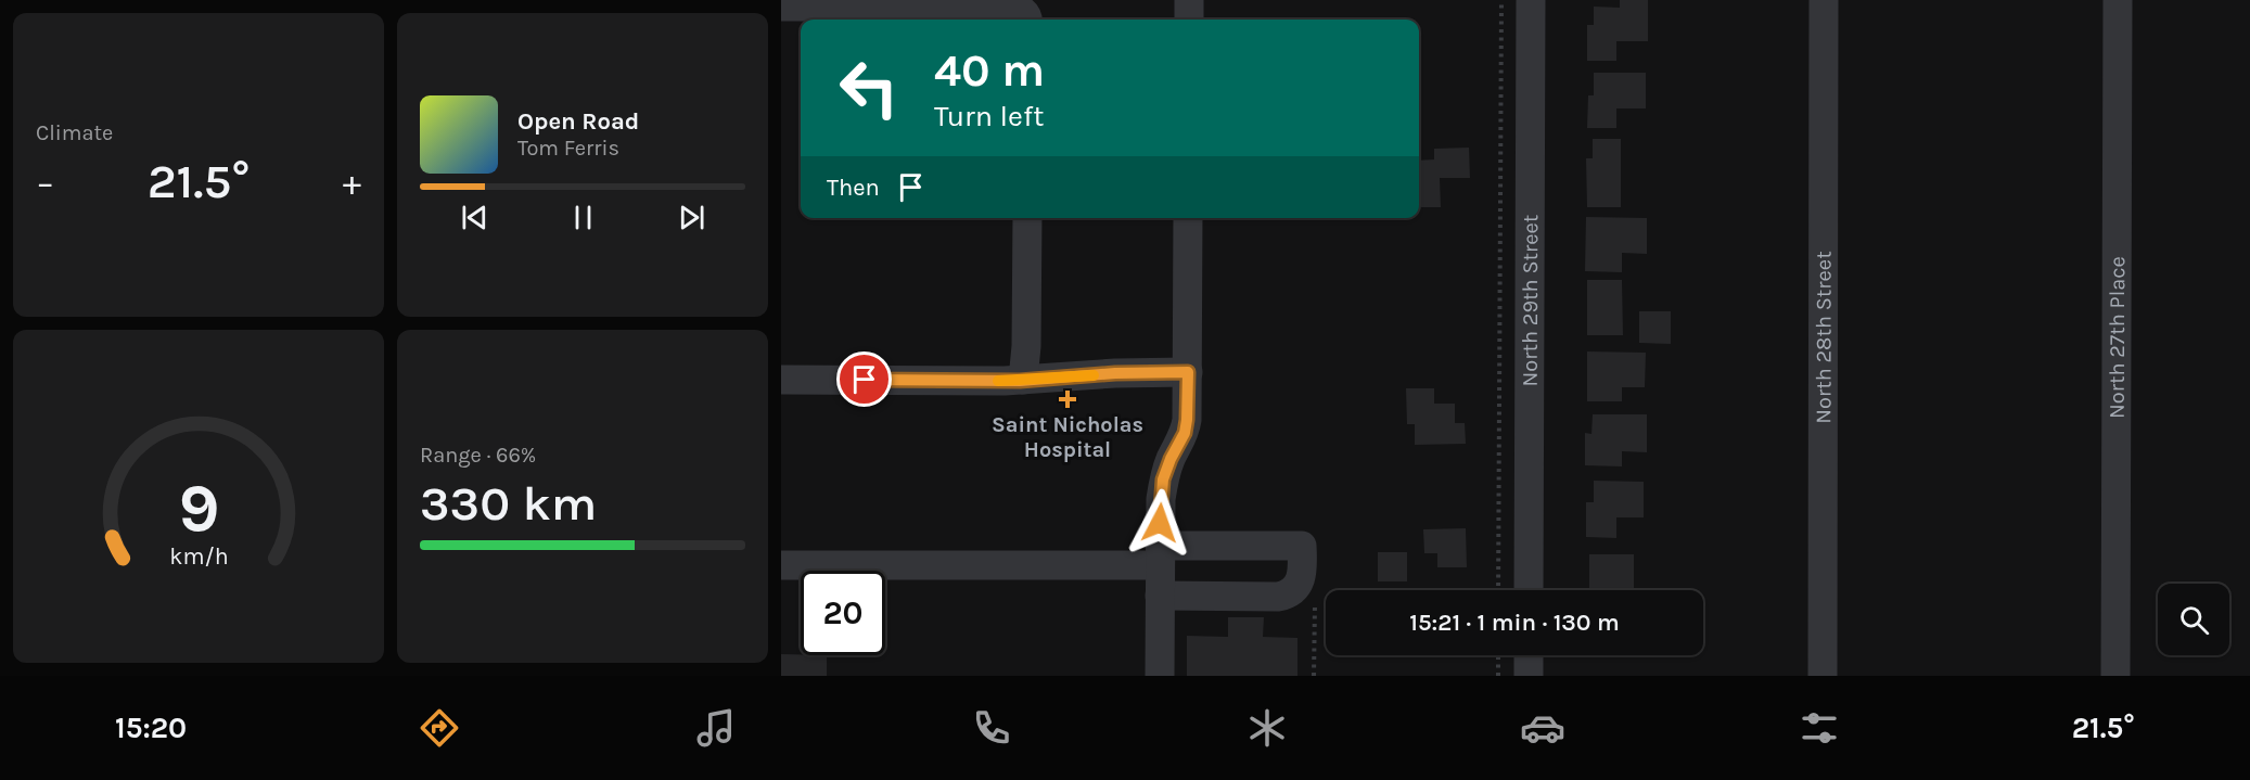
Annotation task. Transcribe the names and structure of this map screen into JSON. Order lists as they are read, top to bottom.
{
  "streets": {
    "street": ["North 29th Street", "North 28th Street", "North 27th Place"]
  },
  "places": {
    "health": ["Saint Nicholas Hospital"]
  },
  "page": {
    "tile": [
      "Climate",
      ["Range · 66%", "330 km"]
    ],
    "turn": ["40 m", "Turn left"],
    "song": ["Open Road", "Tom Ferris"],
    "heat": ["−", "21.5°", "+"],
    "then": "Then",
    "limit": "20",
    "trip": "15:21 · 1 min · 130 m",
    "tabs": ["15:20", "21.5°"],
    "gauge": ["9", "km/h"]
  }
}
